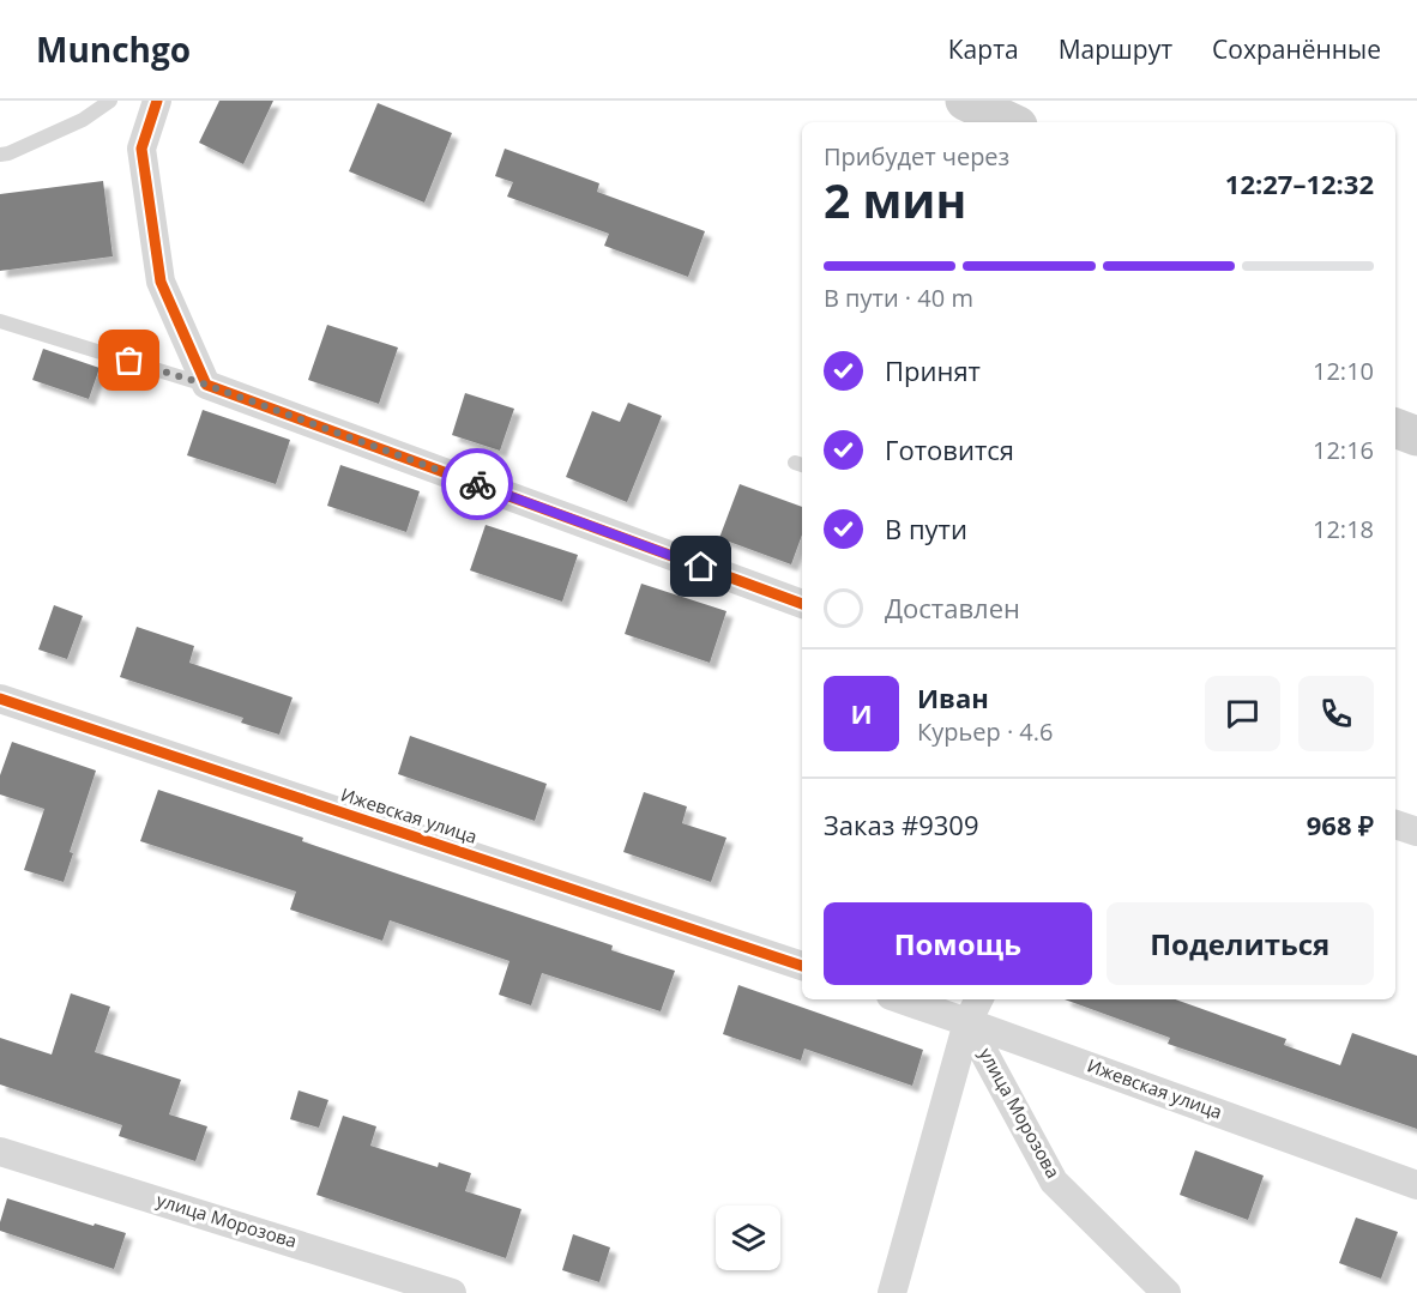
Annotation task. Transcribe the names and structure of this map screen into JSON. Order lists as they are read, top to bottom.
{
  "streets": {
    "street": ["Ижевская улица", "улица Морозова"]
  },
  "crossings": [
    ["Ижевская улица", "улица Морозова"]
  ],
  "page": {
    "header": "Munchgo",
    "nav": ["Карта", "Маршрут", "Сохранённые"],
    "heading": ["2 мин", "Прибудет через", "12:27–12:32"],
    "panel": [
      "Иван",
      "Курьер · 4.6",
      "Заказ #9309",
      "968 ₽"
    ],
    "bar": "В пути · 40 m",
    "list": [
      ["Принят", "12:10"],
      ["Готовится", "12:16"],
      ["В пути", "12:18"],
      "Доставлен"
    ],
    "round": "И",
    "buttons": ["Помощь", "Поделиться"]
  }
}
